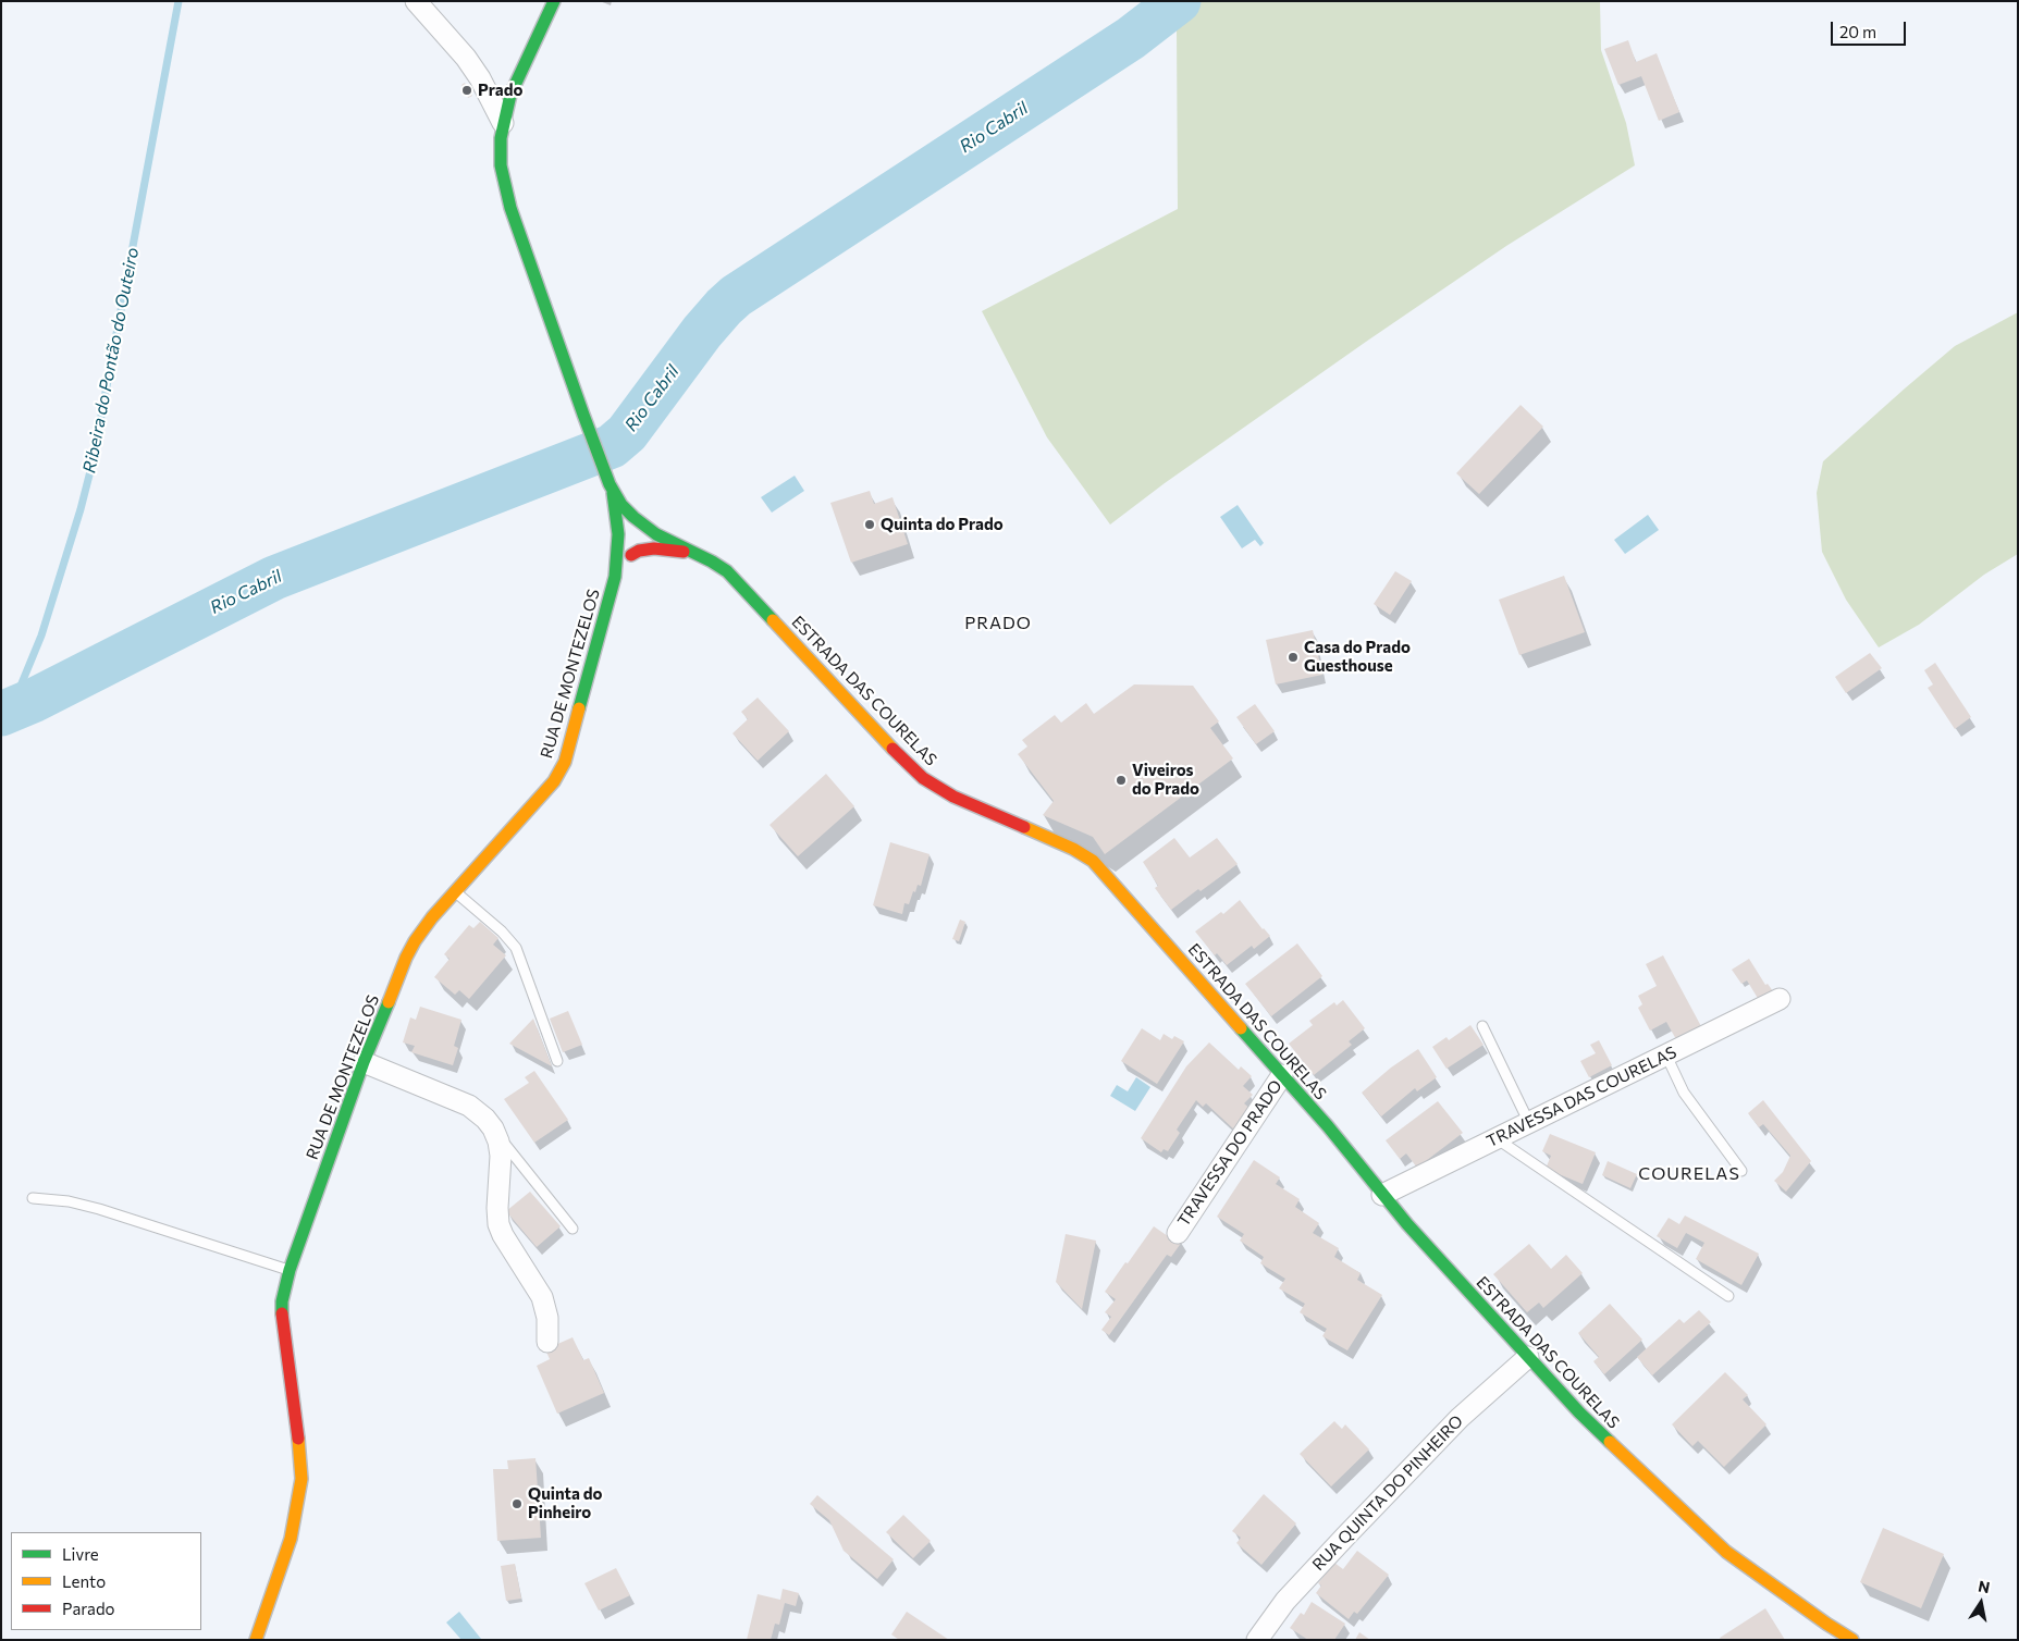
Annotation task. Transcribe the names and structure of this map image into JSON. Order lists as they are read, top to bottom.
{
  "streets": {
    "main road": ["RUA DE MONTEZELOS", "ESTRADA DAS COURELAS"],
    "street": ["TRAVESSA DAS COURELAS", "TRAVESSA DO PRADO", "RUA QUINTA DO PINHEIRO"]
  },
  "crossings": [
    ["ESTRADA DAS COURELAS", "TRAVESSA DAS COURELAS"],
    ["ESTRADA DAS COURELAS", "TRAVESSA DO PRADO"],
    ["ESTRADA DAS COURELAS", "RUA QUINTA DO PINHEIRO"]
  ],
  "districts": ["PRADO", "COURELAS"],
  "water": ["Rio Cabril", "Ribeira do Pontão do Outeiro"],
  "places": [
    "Prado",
    "Quinta do Prado",
    "Casa do Prado Guesthouse",
    "Viveiros do Prado",
    "Quinta do Pinheiro"
  ],
  "legend": ["Livre", "Lento", "Parado"],
  "scale_bar": "20 m",
  "north": "top"
}
